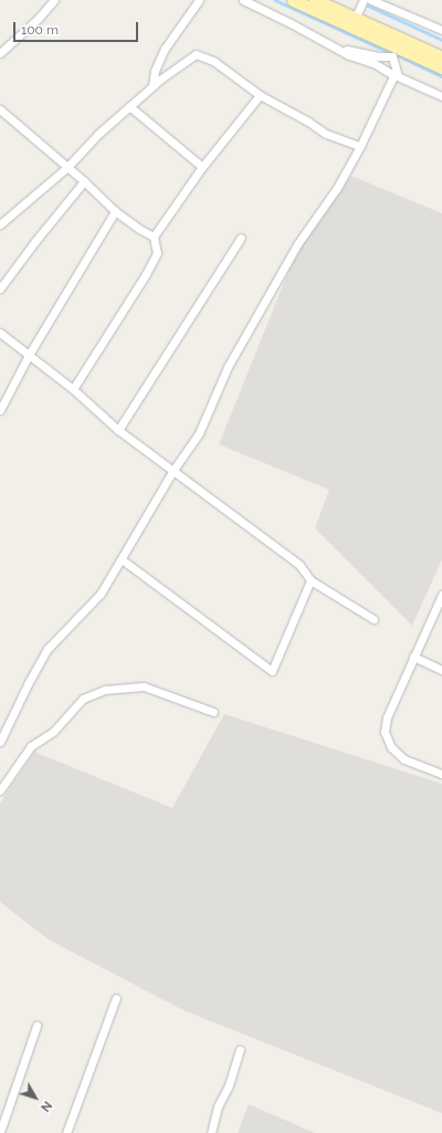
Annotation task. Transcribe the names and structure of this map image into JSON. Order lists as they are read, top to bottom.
{
  "scale_bar": "100 m",
  "north": "bottom right"
}
